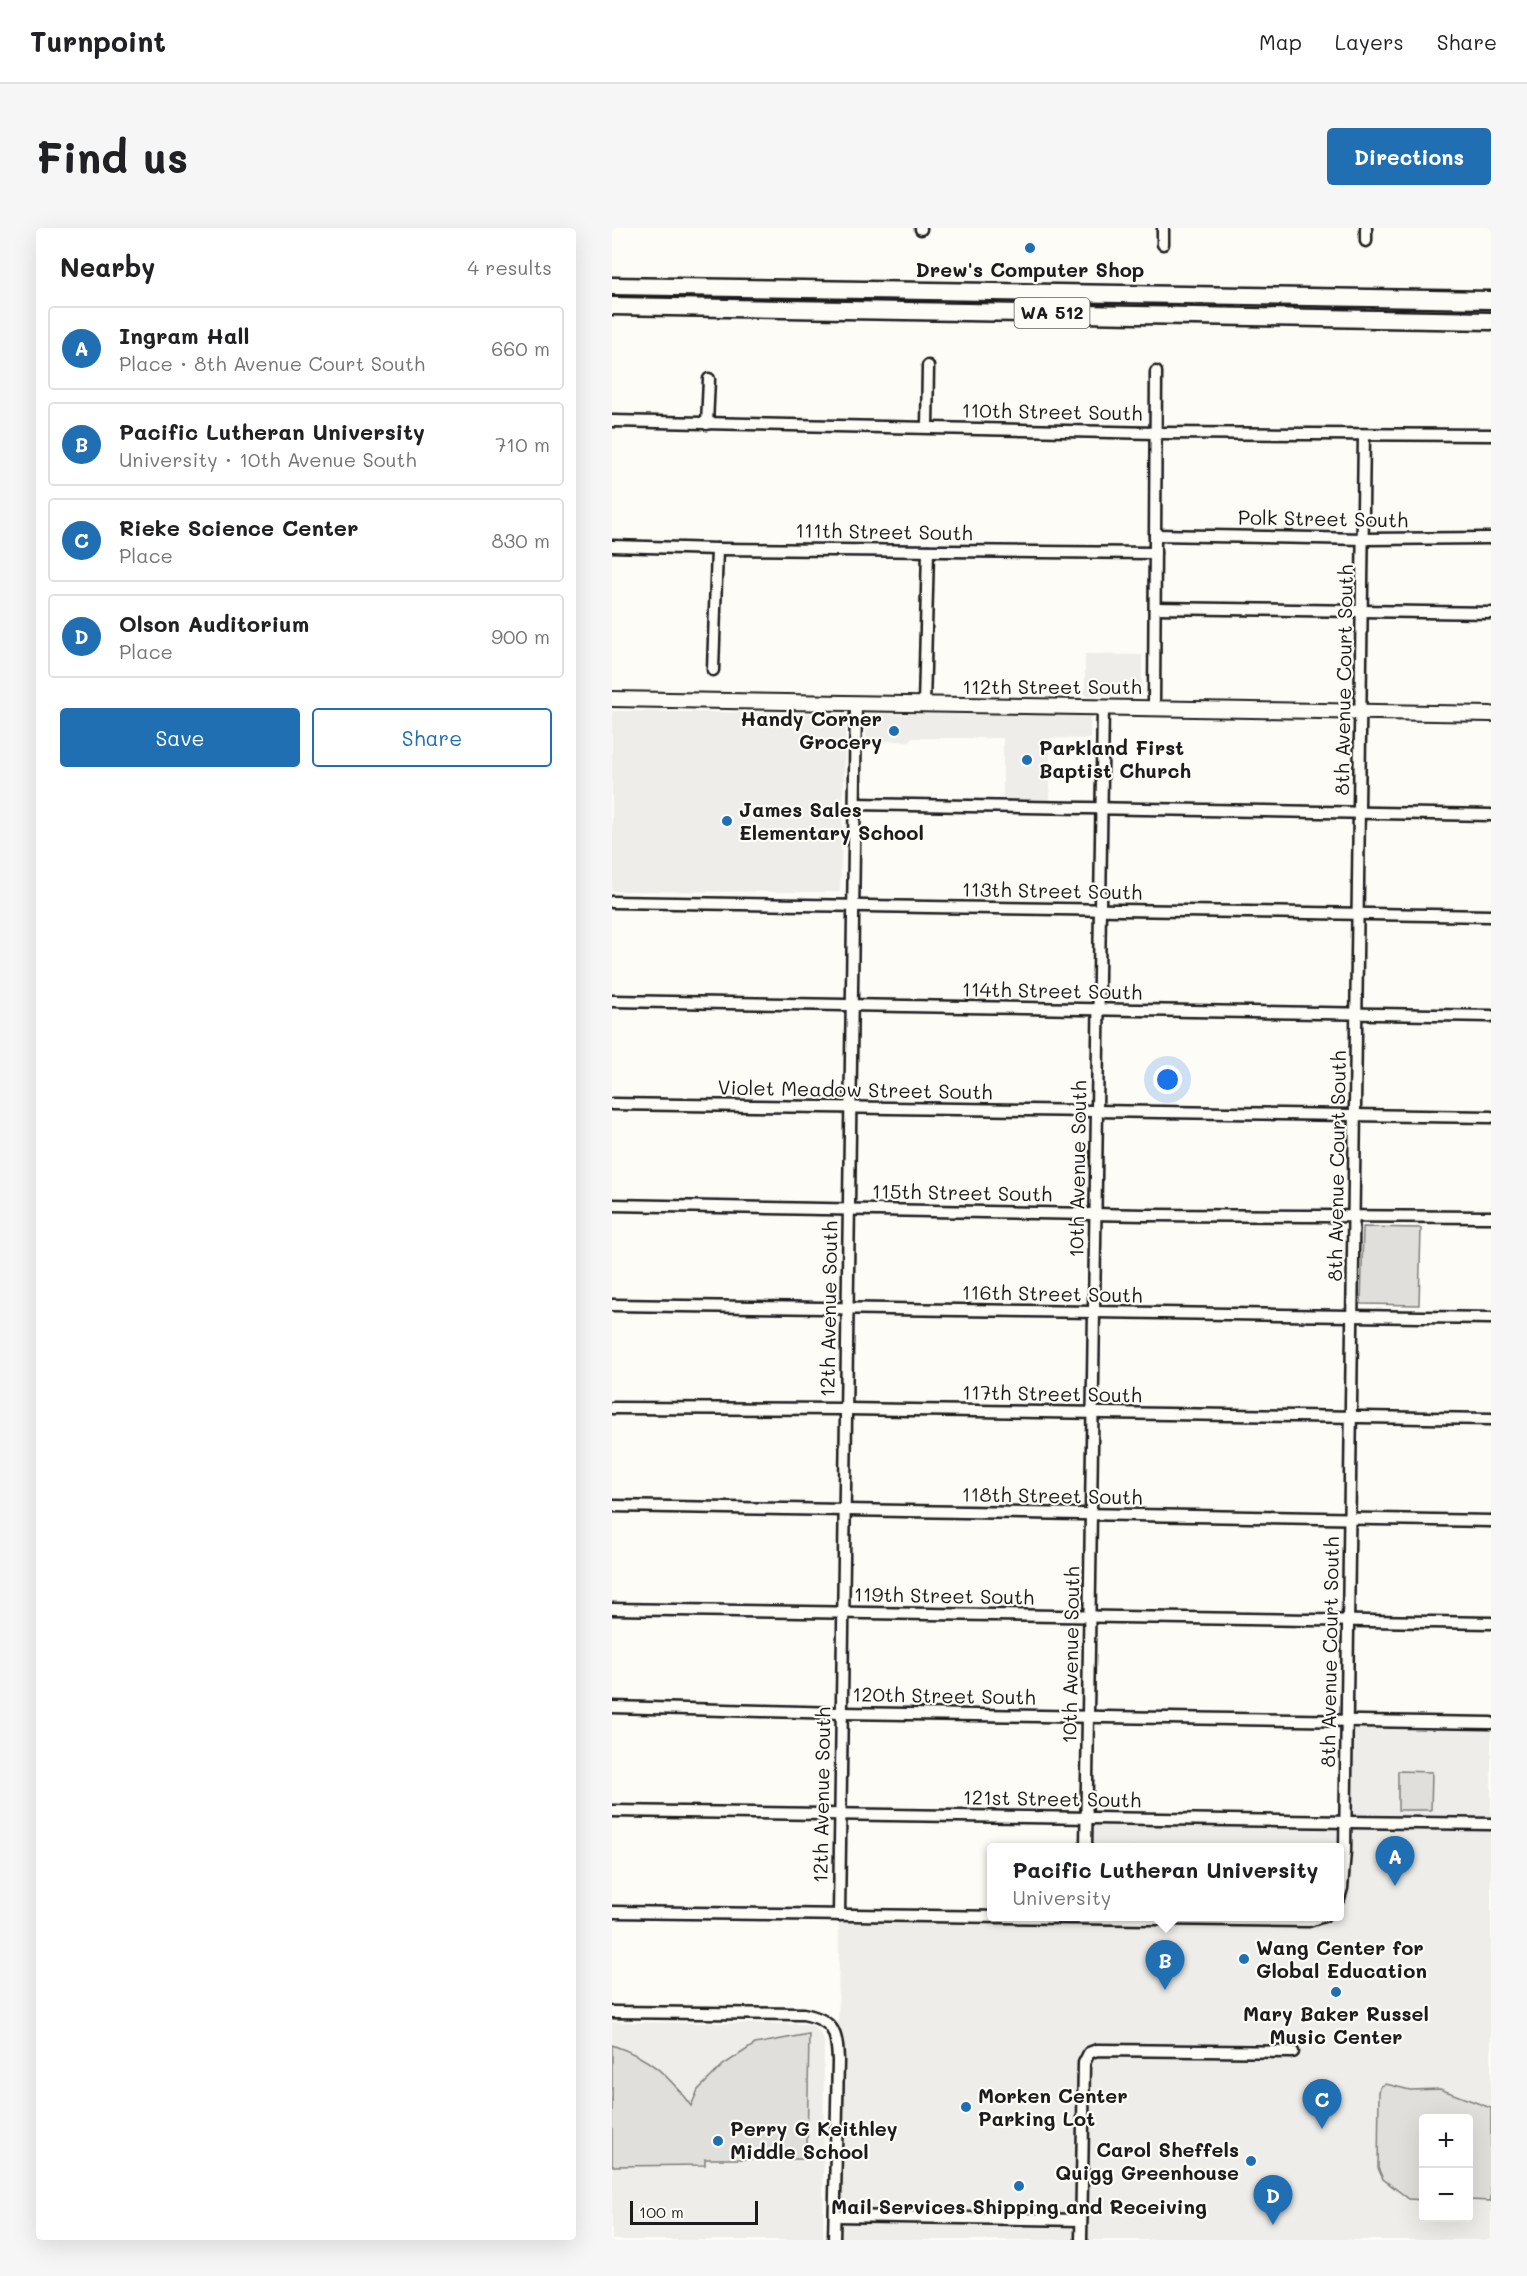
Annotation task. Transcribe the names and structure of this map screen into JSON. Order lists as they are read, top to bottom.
{
  "streets": {
    "highway": ["WA 512"],
    "main road": ["112th Street South"],
    "street": [
      "110th Street South",
      "Polk Street South",
      "111th Street South",
      "8th Avenue Court South",
      "113th Street South",
      "114th Street South",
      "Violet Meadow Street South",
      "10th Avenue South",
      "115th Street South",
      "116th Street South",
      "12th Avenue South",
      "117th Street South",
      "118th Street South",
      "119th Street South",
      "120th Street South",
      "121st Street South"
    ]
  },
  "crossings": [
    ["110th Street South", "8th Avenue Court South"],
    ["Polk Street South", "8th Avenue Court South"],
    ["8th Avenue Court South", "112th Street South"],
    ["8th Avenue Court South", "113th Street South"],
    ["8th Avenue Court South", "114th Street South"],
    ["8th Avenue Court South", "Violet Meadow Street South"],
    ["8th Avenue Court South", "115th Street South"],
    ["8th Avenue Court South", "116th Street South"],
    ["8th Avenue Court South", "117th Street South"],
    ["8th Avenue Court South", "118th Street South"],
    ["8th Avenue Court South", "119th Street South"],
    ["8th Avenue Court South", "120th Street South"],
    ["8th Avenue Court South", "121st Street South"],
    ["112th Street South", "10th Avenue South"],
    ["112th Street South", "12th Avenue South"],
    ["113th Street South", "10th Avenue South"],
    ["113th Street South", "12th Avenue South"],
    ["114th Street South", "10th Avenue South"],
    ["114th Street South", "12th Avenue South"],
    ["Violet Meadow Street South", "10th Avenue South"],
    ["Violet Meadow Street South", "12th Avenue South"],
    ["10th Avenue South", "115th Street South"],
    ["10th Avenue South", "116th Street South"],
    ["10th Avenue South", "117th Street South"],
    ["10th Avenue South", "118th Street South"],
    ["10th Avenue South", "119th Street South"],
    ["10th Avenue South", "120th Street South"],
    ["10th Avenue South", "121st Street South"],
    ["115th Street South", "12th Avenue South"],
    ["116th Street South", "12th Avenue South"],
    ["12th Avenue South", "117th Street South"],
    ["12th Avenue South", "118th Street South"],
    ["12th Avenue South", "119th Street South"],
    ["12th Avenue South", "120th Street South"],
    ["12th Avenue South", "121st Street South"]
  ],
  "places": [
    "Drew's Computer Shop",
    "Handy Corner Grocery",
    "Parkland First Baptist Church",
    "James Sales Elementary School",
    "Wang Center for Global Education",
    "Mary Baker Russel Music Center",
    "Morken Center Parking Lot",
    "Perry G Keithley Middle School",
    "Carol Sheffels Quigg Greenhouse",
    "Mail Services Shipping and Receiving"
  ],
  "scale_bar": "100 m",
  "page": {
    "header": "Turnpoint",
    "nav": ["Map", "Layers", "Share"],
    "buttons": [
      "Directions",
      ["Save", "Share"]
    ],
    "title": "Find us",
    "heading": ["Nearby", "4 results"],
    "list": [
      {
        "mark": "A",
        "name": "Ingram Hall",
        "note": "Place · 8th Avenue Court South",
        "value": "660 m"
      },
      {
        "mark": "B",
        "name": "Pacific Lutheran University",
        "note": "University · 10th Avenue South",
        "value": "710 m"
      },
      {
        "mark": "C",
        "name": "Rieke Science Center",
        "note": "Place",
        "value": "830 m"
      },
      {
        "mark": "D",
        "name": "Olson Auditorium",
        "note": "Place",
        "value": "900 m"
      }
    ],
    "pins": [
      "A",
      "B",
      "C",
      "D"
    ],
    "popup": ["Pacific Lutheran University", "University"],
    "map_buttons": ["+", "−"],
    "scale": "100 m"
  }
}
